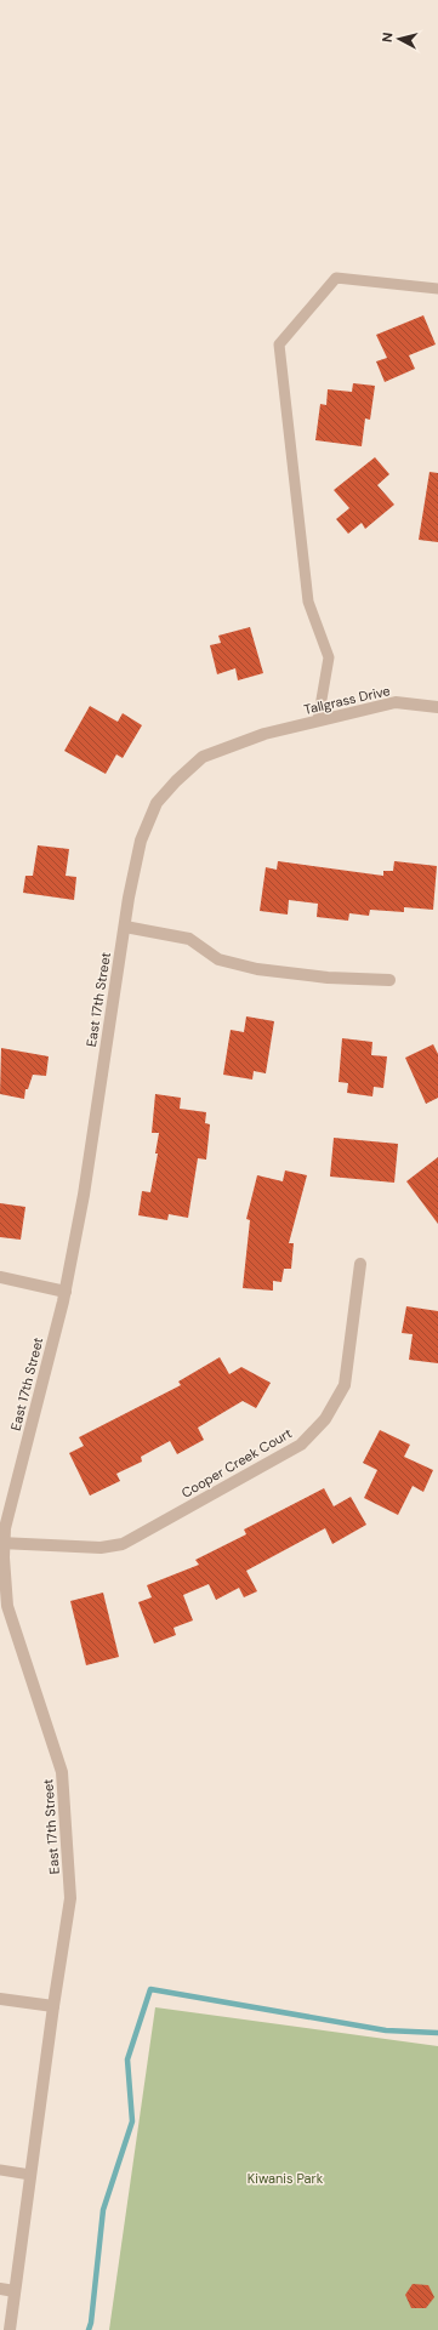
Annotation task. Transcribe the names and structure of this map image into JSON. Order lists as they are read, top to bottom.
{
  "streets": {
    "street": ["Tallgrass Drive", "East 17th Street", "Cooper Creek Court"]
  },
  "crossings": [
    ["Tallgrass Drive", "East 17th Street"],
    ["East 17th Street", "Cooper Creek Court"]
  ],
  "parks": ["Kiwanis Park"],
  "north": "left"
}
